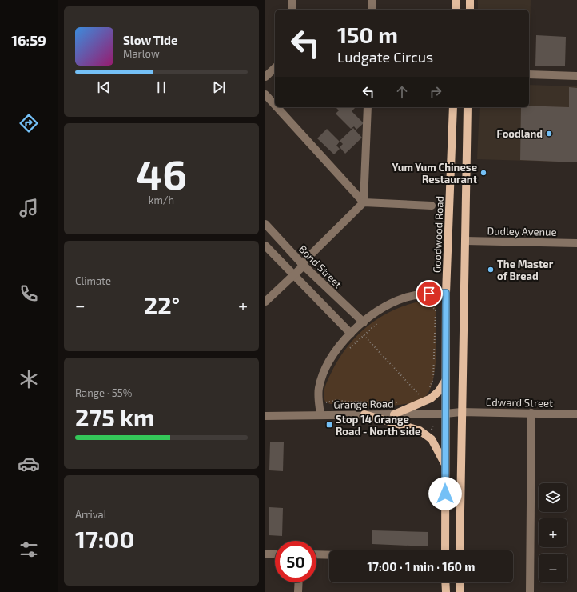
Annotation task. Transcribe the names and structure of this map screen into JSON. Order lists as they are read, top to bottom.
{
  "streets": {
    "main road": ["Goodwood Road"],
    "street": [
      "Dudley Avenue",
      "Bond Street",
      "Edward Street",
      "Grange Road"
    ]
  },
  "crossings": [
    ["Goodwood Road", "Grange Road"],
    ["Edward Street", "Grange Road"]
  ],
  "places": {
    "other": ["Foodland", "Yum Yum Chinese Restaurant", "The Master of Bread"],
    "transit": ["Stop 14 Grange Road - North side"]
  },
  "page": {
    "tabs": "16:59",
    "turn": ["150 m", "Ludgate Circus"],
    "song": ["Slow Tide", "Marlow"],
    "tile": [
      ["46", "km/h"],
      "Climate",
      ["Range · 55%", "275 km"],
      ["Arrival", "17:00"]
    ],
    "heat": ["−", "22°", "+"],
    "map_buttons": ["+", "−"],
    "limit": "50",
    "trip": "17:00 · 1 min · 160 m"
  }
}
